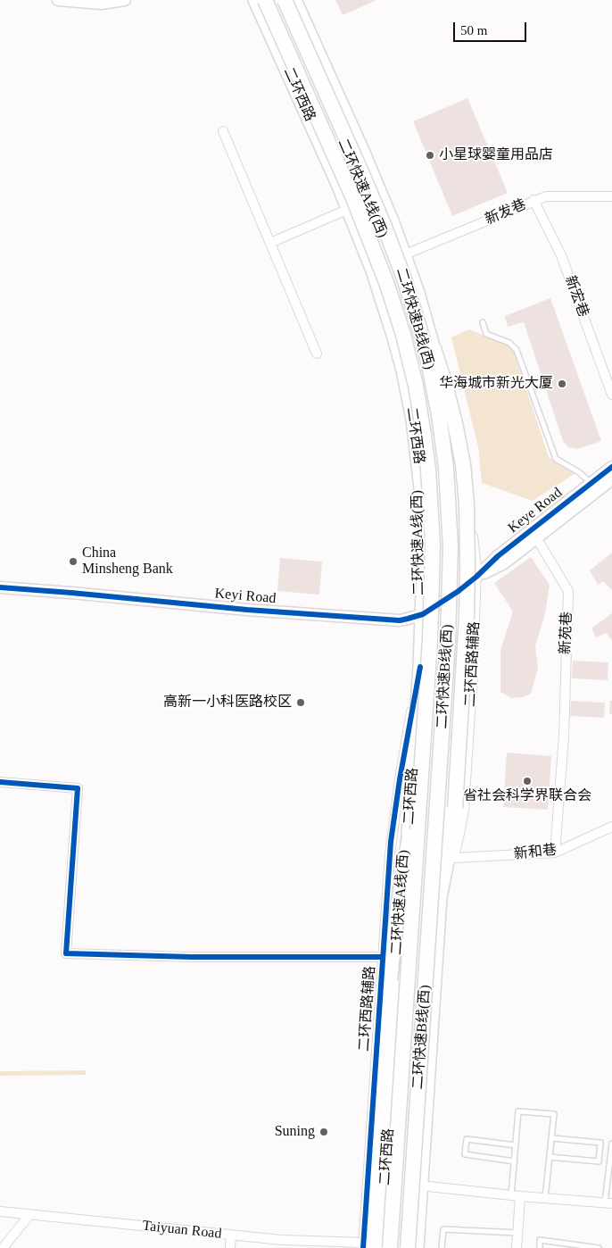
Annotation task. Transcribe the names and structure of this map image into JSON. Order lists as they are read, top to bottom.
{
  "streets": {
    "highway": ["二环快速A线(西)", "二环快速B线(西)"],
    "main road": ["二环西路"],
    "street": [
      "新发巷",
      "新宏巷",
      "Keye Road",
      "Keyi Road",
      "新苑巷",
      "二环西路辅路",
      "新和巷",
      "Taiyuan Road"
    ]
  },
  "crossings": [
    ["二环西路", "Keyi Road"],
    ["二环西路", "二环西路辅路"],
    ["新发巷", "新宏巷"],
    ["Keye Road", "Keyi Road"],
    ["Keye Road", "新苑巷"],
    ["Keye Road", "二环西路辅路"],
    ["Keyi Road", "二环西路辅路"],
    ["新苑巷", "新和巷"],
    ["二环西路辅路", "新和巷"],
    ["二环西路辅路", "Taiyuan Road"]
  ],
  "places": [
    "小星球婴童用品店",
    "华海城市新光大厦",
    "China Minsheng Bank",
    "高新一小科医路校区",
    "省社会科学界联合会",
    "Suning"
  ],
  "scale_bar": "50 m"
}
